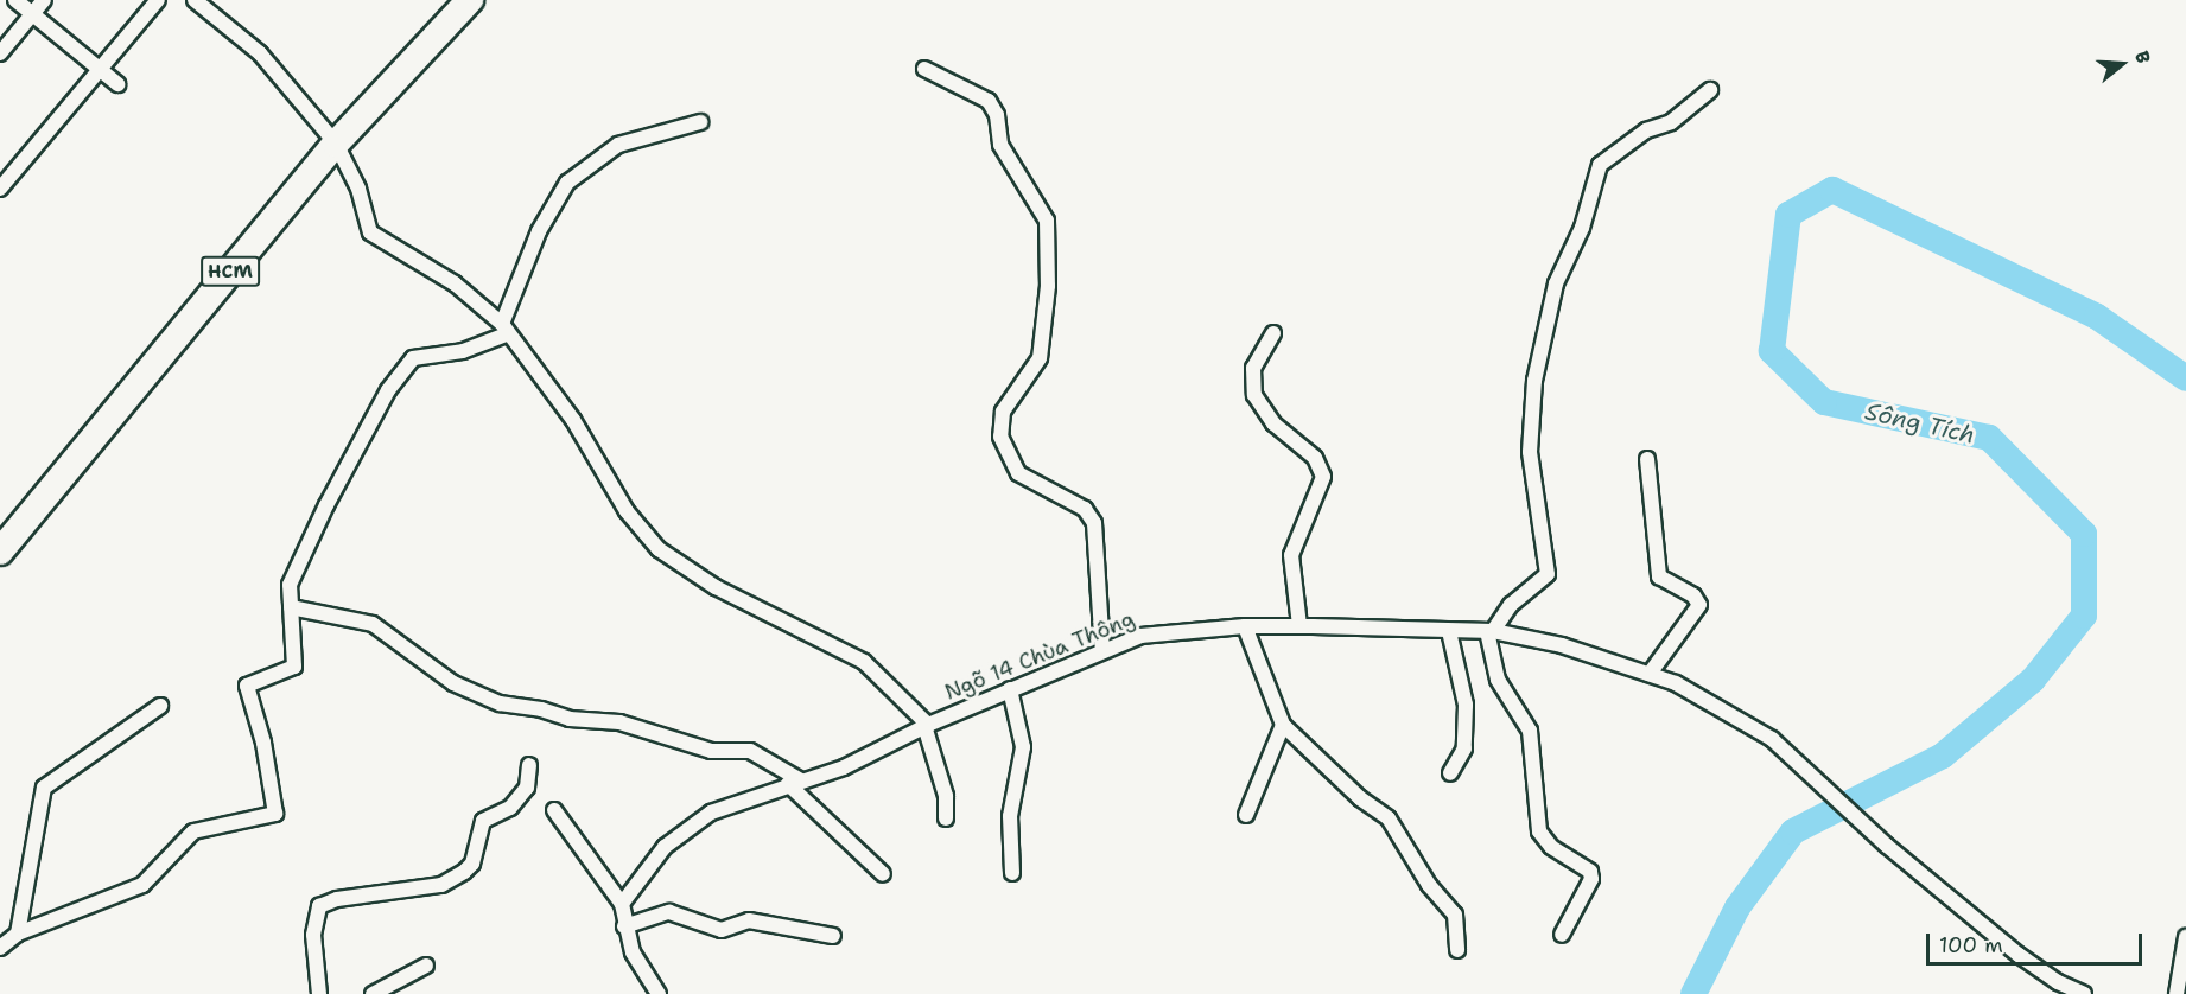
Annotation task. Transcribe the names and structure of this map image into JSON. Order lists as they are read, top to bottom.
{
  "streets": {
    "highway": ["HCM"],
    "street": ["Ngõ 14 Chùa Thông"]
  },
  "water": ["Sông Tích"],
  "scale_bar": "100 m",
  "north": "right"
}
